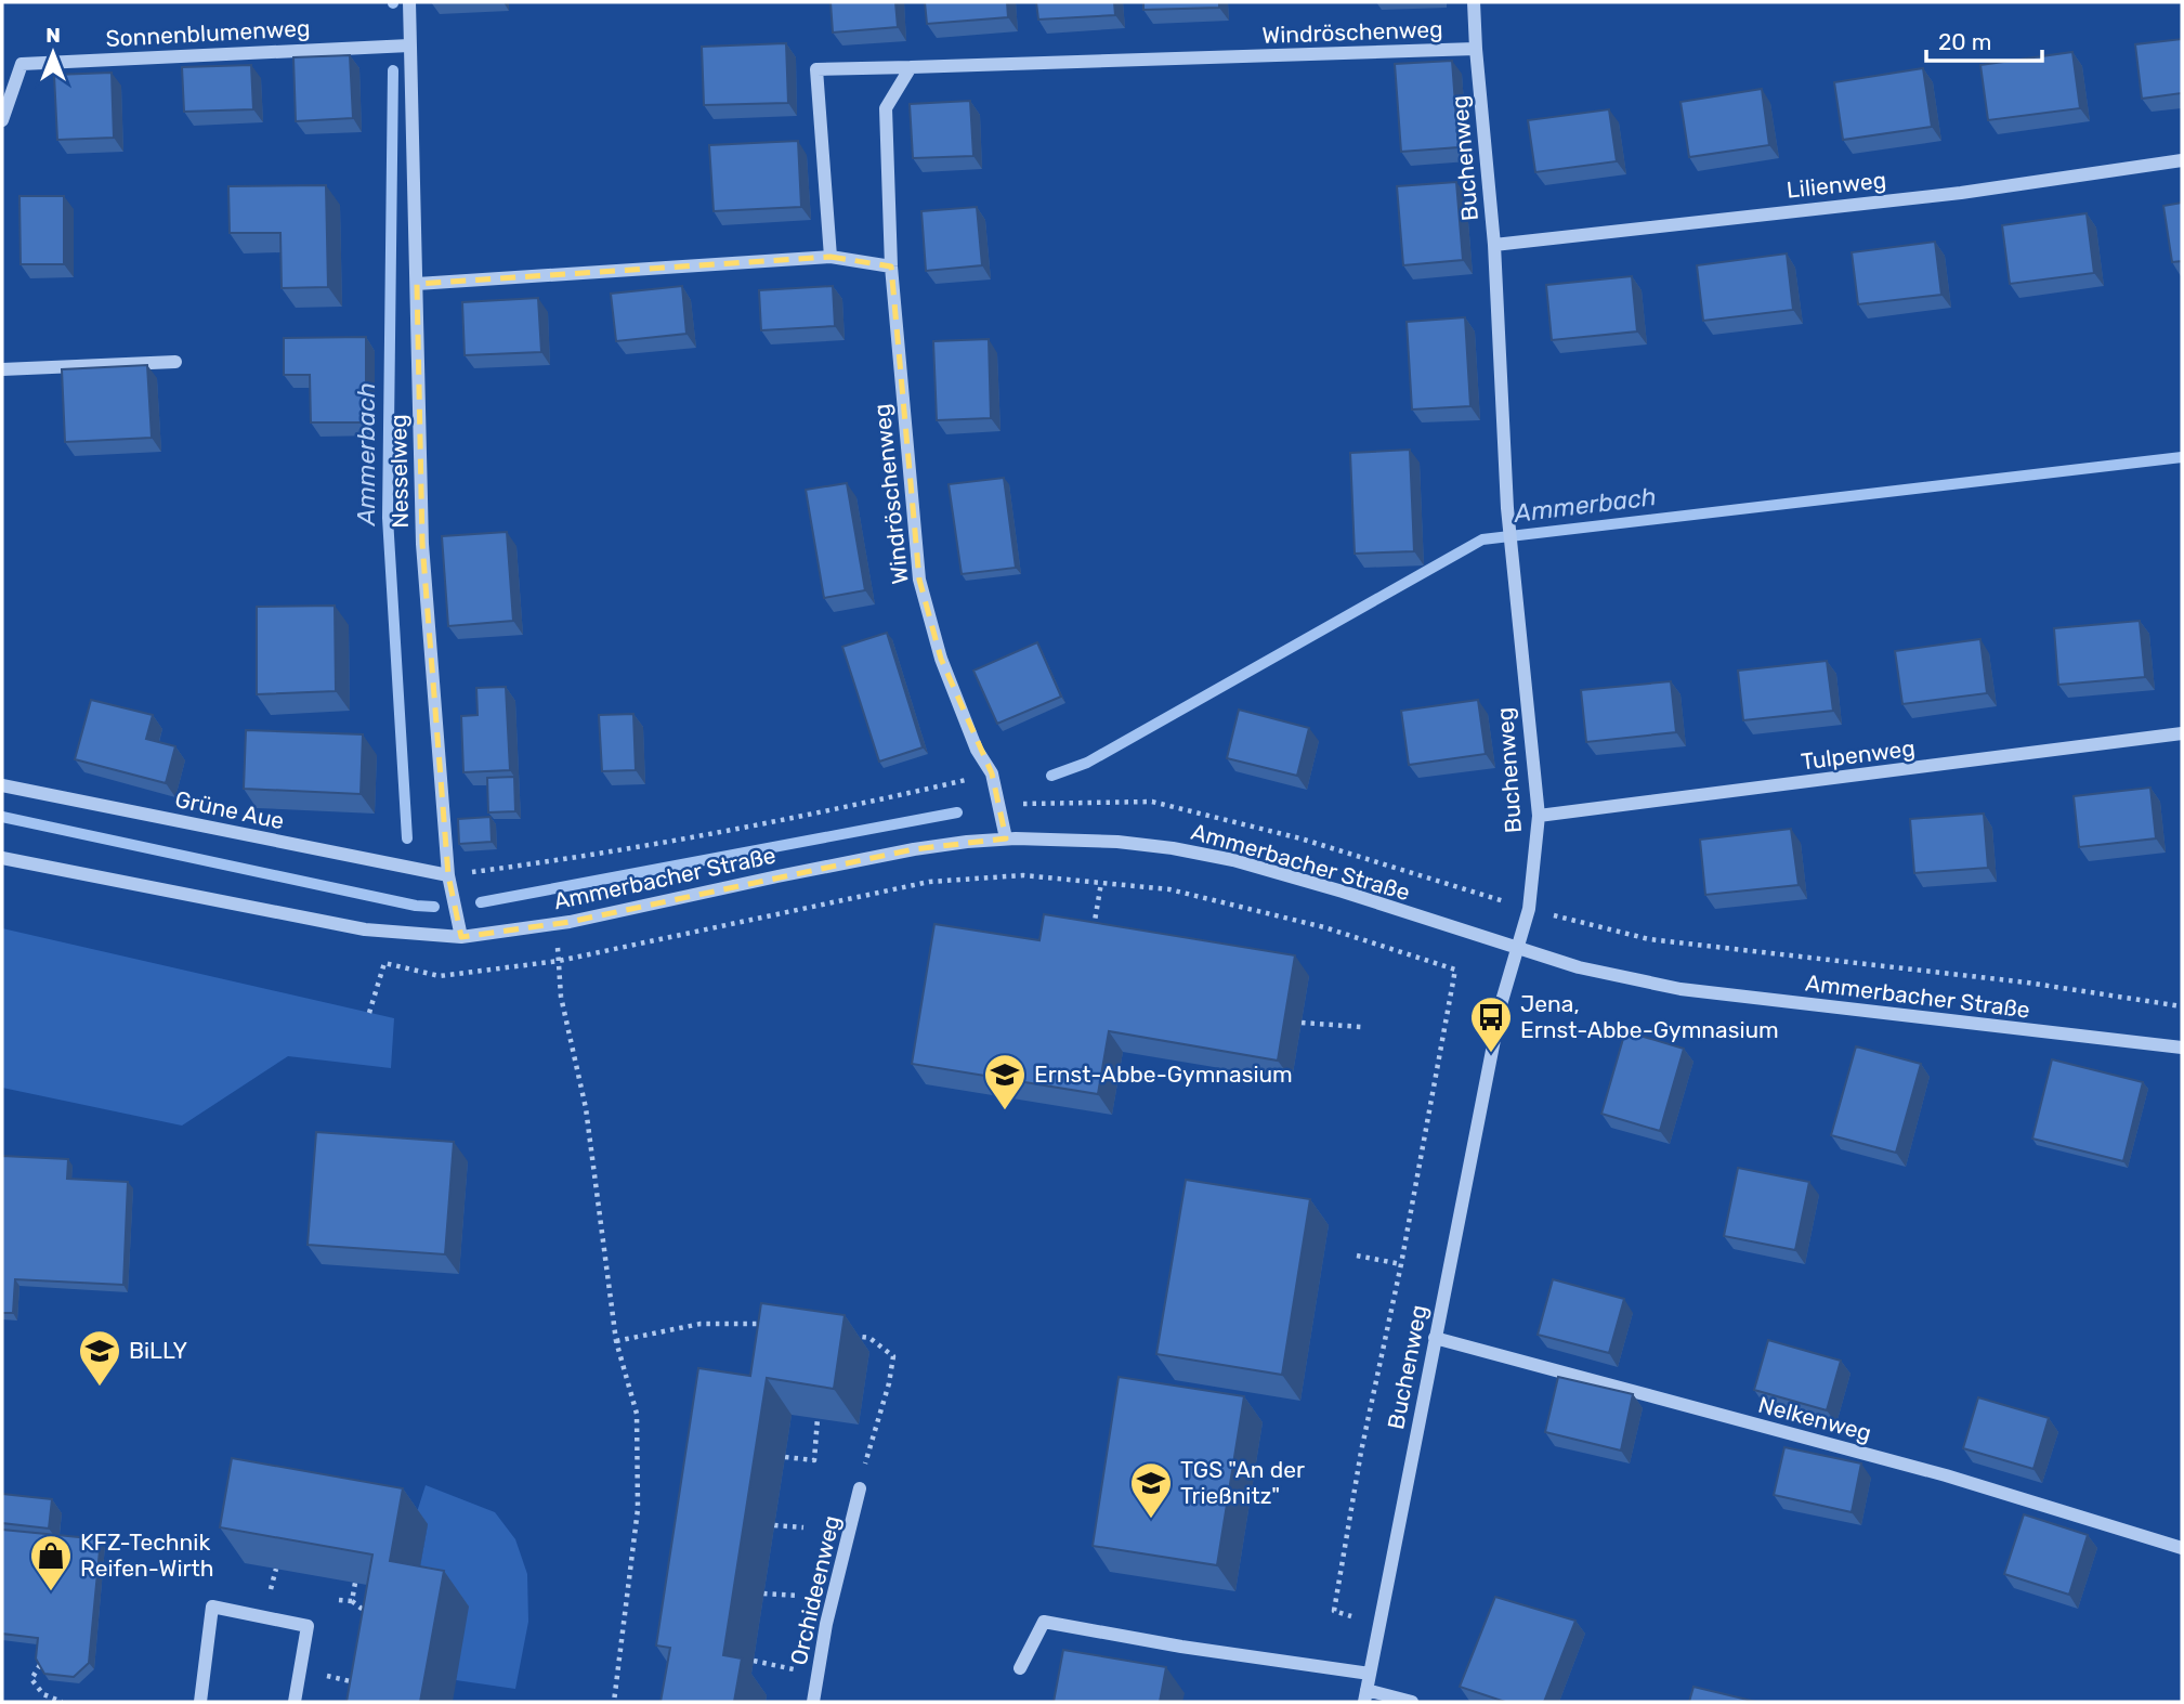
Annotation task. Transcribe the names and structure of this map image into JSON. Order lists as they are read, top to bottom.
{
  "streets": {
    "street": [
      "Windröschenweg",
      "Sonnenblumenweg",
      "Buchenweg",
      "Lilienweg",
      "Nesselweg",
      "Tulpenweg",
      "Grüne Aue",
      "Ammerbacher Straße",
      "Nelkenweg",
      "Orchideenweg"
    ]
  },
  "crossings": [
    ["Windröschenweg", "Buchenweg"],
    ["Windröschenweg", "Ammerbacher Straße"],
    ["Sonnenblumenweg", "Nesselweg"],
    ["Buchenweg", "Lilienweg"],
    ["Buchenweg", "Tulpenweg"],
    ["Buchenweg", "Ammerbacher Straße"],
    ["Buchenweg", "Nelkenweg"],
    ["Nesselweg", "Grüne Aue"],
    ["Nesselweg", "Ammerbacher Straße"]
  ],
  "water": ["Ammerbach"],
  "places": {
    "bus stop": ["Jena, Ernst-Abbe-Gymnasium"],
    "school or university": ["Ernst-Abbe-Gymnasium", "BiLLY", "TGS \"An der Trießnitz\""],
    "shop": ["KFZ-Technik Reifen-Wirth"]
  },
  "scale_bar": "20 m",
  "north": "top"
}
